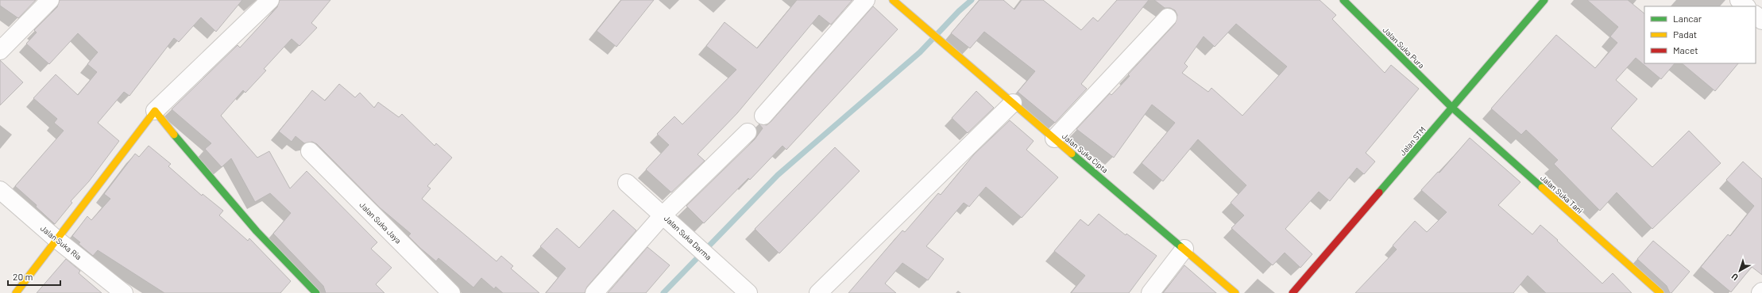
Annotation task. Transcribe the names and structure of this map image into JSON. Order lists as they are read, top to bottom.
{
  "streets": {
    "street": [
      "Jalan Suka Pura",
      "Jalan STM",
      "Jalan Suka Cipta",
      "Jalan Suka Tani",
      "Jalan Suka Jaya",
      "Jalan Suka Darma",
      "Jalan Suka Ria"
    ]
  },
  "crossings": [
    ["Jalan Suka Pura", "Jalan STM"],
    ["Jalan Suka Pura", "Jalan Suka Tani"],
    ["Jalan STM", "Jalan Suka Tani"]
  ],
  "legend": ["Lancar", "Padat", "Macet"],
  "scale_bar": "20 m",
  "north": "bottom left"
}
